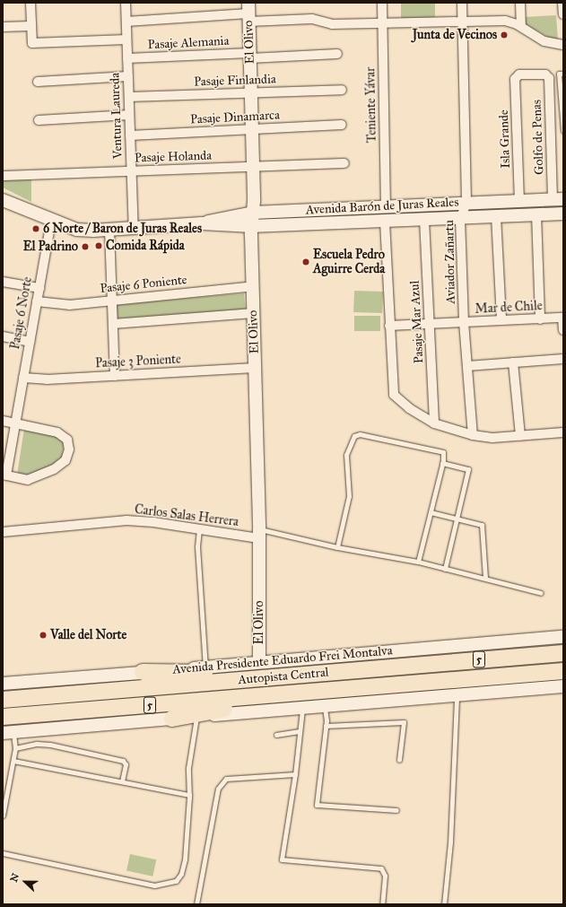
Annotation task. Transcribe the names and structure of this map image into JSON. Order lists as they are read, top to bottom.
{
  "streets": {
    "highway": ["5", "Autopista Central"],
    "street": [
      "El Olivo",
      "Pasaje Alemania",
      "Pasaje Finlandia",
      "Teniente Yávar",
      "Ventura Laureda",
      "Pasaje Dinamarca",
      "Golfo de Penas",
      "Isla Grande",
      "Pasaje Holanda",
      "Avenida Barón de Juras Reales",
      "Aviador Zañartu",
      "Pasaje 6 Poniente",
      "Mar de Chile",
      "Pasaje 6 Norte",
      "Pasaje Mar Azul",
      "Pasaje 3 Poniente",
      "Carlos Salas Herrera",
      "Avenida Presidente Eduardo Frei Montalva"
    ]
  },
  "crossings": [
    ["El Olivo", "Pasaje Alemania"],
    ["El Olivo", "Pasaje Finlandia"],
    ["El Olivo", "Pasaje Dinamarca"],
    ["El Olivo", "Pasaje Holanda"],
    ["El Olivo", "Avenida Barón de Juras Reales"],
    ["El Olivo", "Pasaje 6 Poniente"],
    ["El Olivo", "Pasaje 3 Poniente"],
    ["El Olivo", "Carlos Salas Herrera"],
    ["El Olivo", "Avenida Presidente Eduardo Frei Montalva"],
    ["Pasaje Alemania", "Ventura Laureda"],
    ["Pasaje Finlandia", "Ventura Laureda"],
    ["Teniente Yávar", "Avenida Barón de Juras Reales"],
    ["Ventura Laureda", "Pasaje Dinamarca"],
    ["Ventura Laureda", "Pasaje Holanda"],
    ["Ventura Laureda", "Avenida Barón de Juras Reales"],
    ["Golfo de Penas", "Isla Grande"],
    ["Golfo de Penas", "Avenida Barón de Juras Reales"],
    ["Isla Grande", "Avenida Barón de Juras Reales"],
    ["Avenida Barón de Juras Reales", "Aviador Zañartu"],
    ["Avenida Barón de Juras Reales", "Pasaje 6 Norte"],
    ["Avenida Barón de Juras Reales", "Pasaje Mar Azul"],
    ["Aviador Zañartu", "Mar de Chile"],
    ["Pasaje 6 Poniente", "Pasaje 6 Norte"],
    ["Mar de Chile", "Pasaje Mar Azul"],
    ["Pasaje 6 Norte", "Pasaje 3 Poniente"]
  ],
  "places": [
    "Junta de Vecinos",
    "6 Norte / Baron de Juras Reales",
    "Comida Rápida",
    "El Padrino",
    "Escuela Pedro Aguirre Cerda",
    "Valle del Norte"
  ],
  "north": "left"
}
